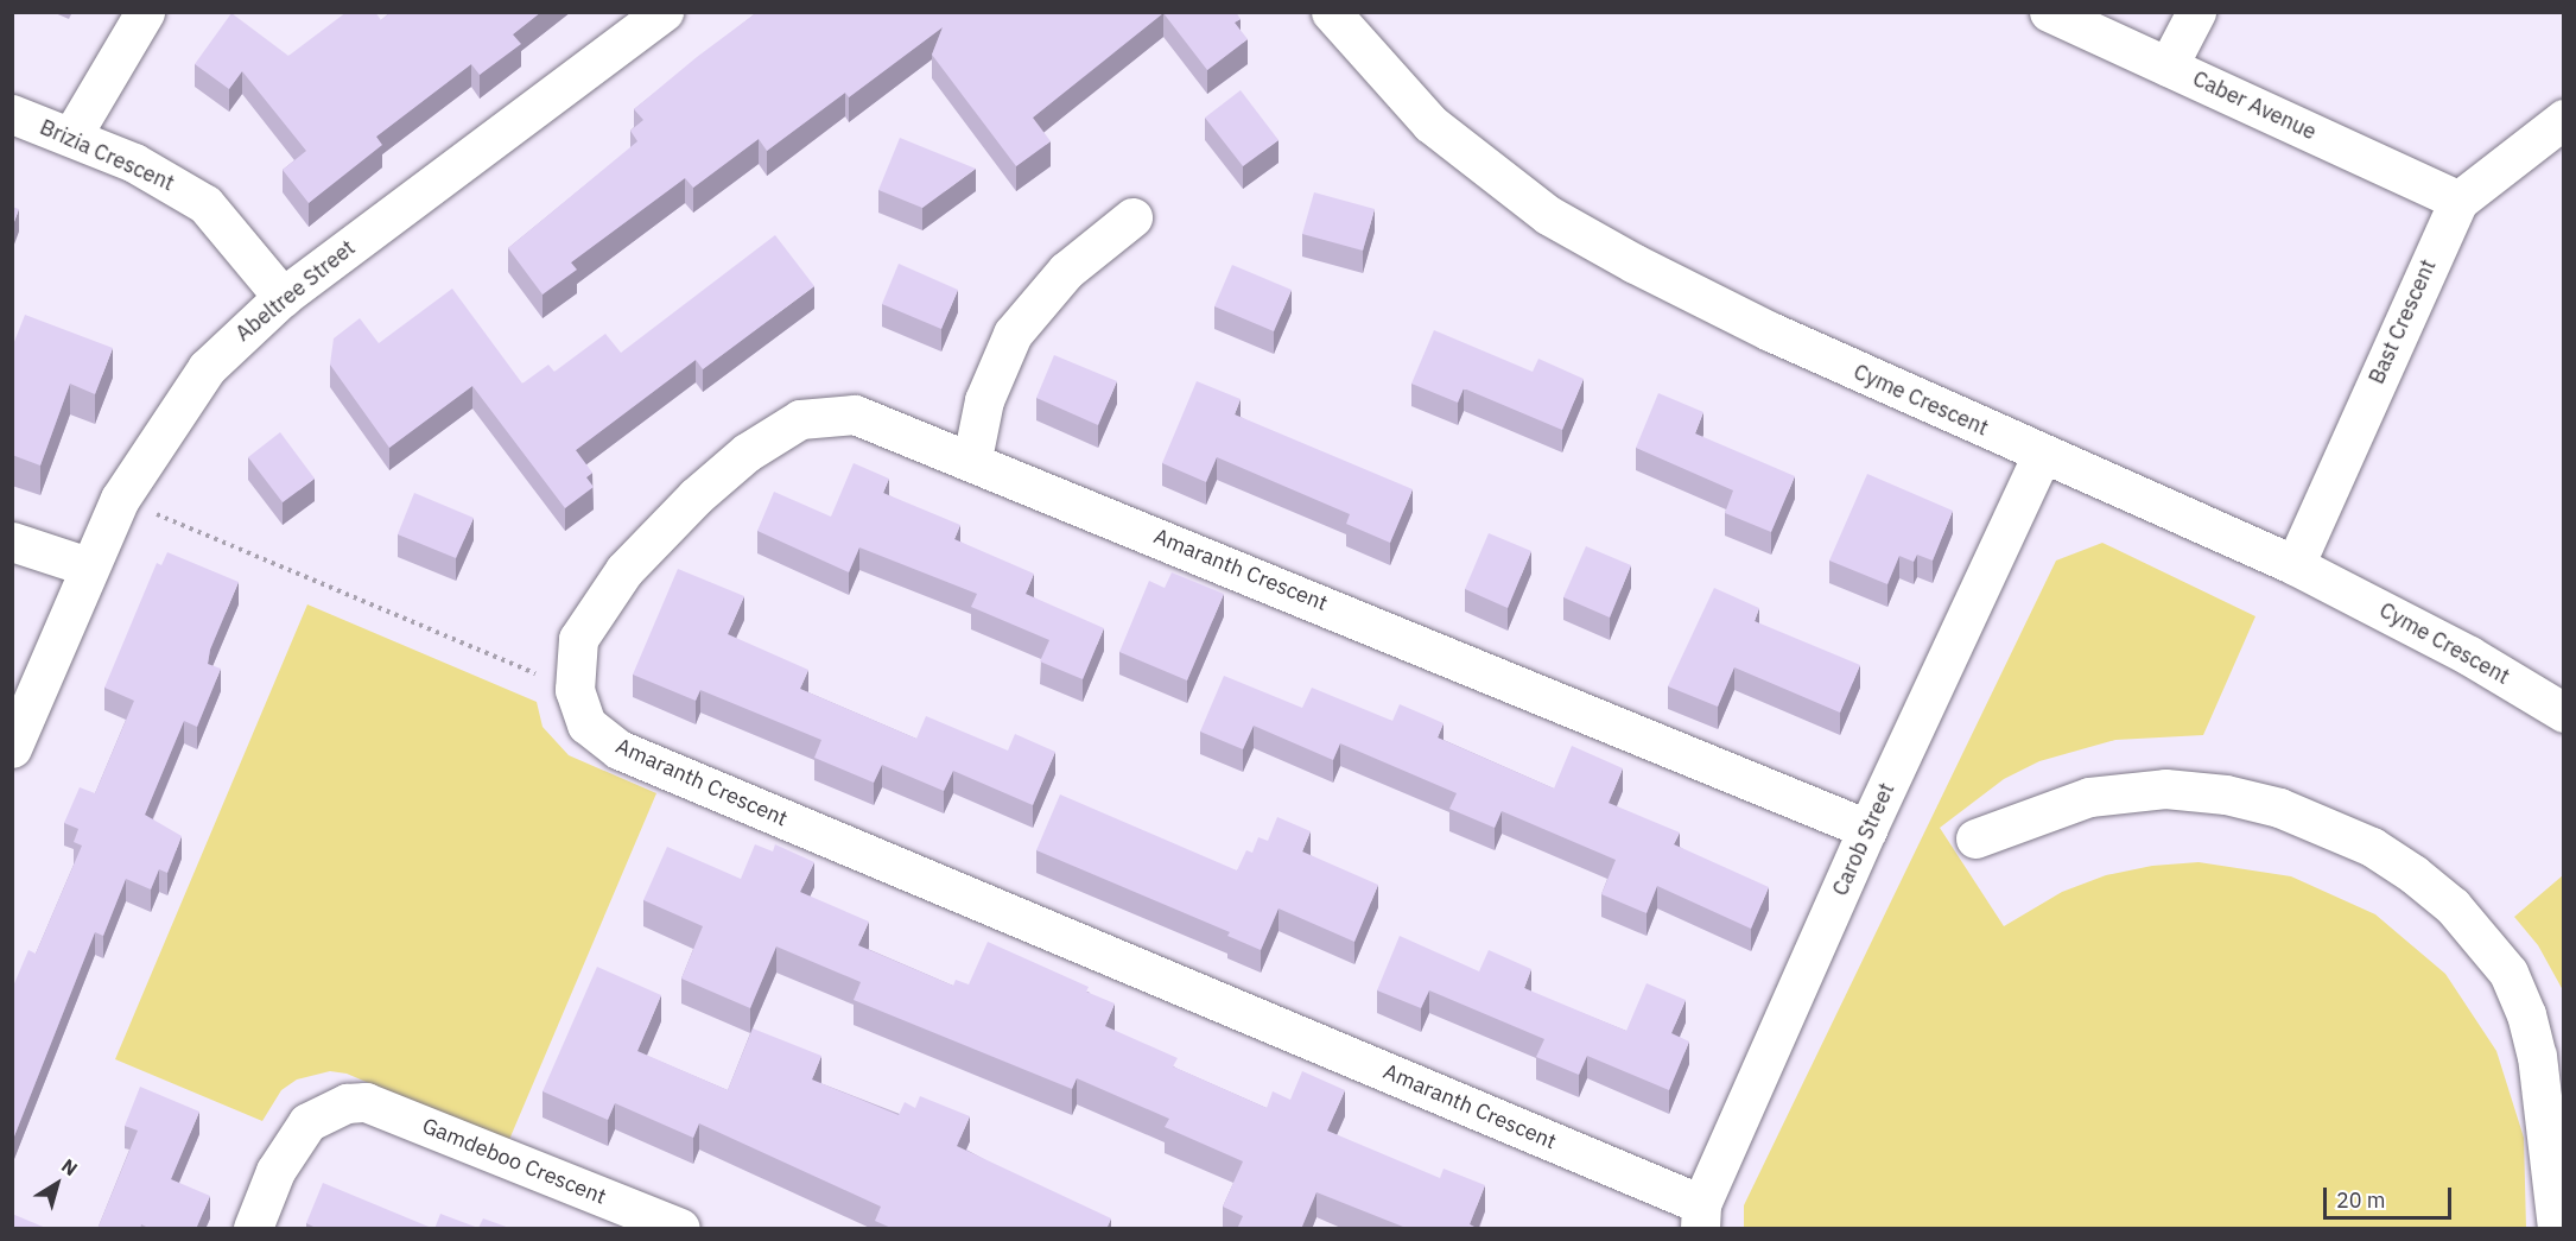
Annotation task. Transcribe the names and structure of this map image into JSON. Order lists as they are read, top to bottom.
{
  "streets": {
    "street": [
      "Caber Avenue",
      "Brizia Crescent",
      "Abeltree Street",
      "Bast Crescent",
      "Cyme Crescent",
      "Amaranth Crescent",
      "Carob Street",
      "Gamdeboo Crescent"
    ]
  },
  "crossings": [
    ["Caber Avenue", "Bast Crescent"],
    ["Brizia Crescent", "Abeltree Street"],
    ["Bast Crescent", "Cyme Crescent"],
    ["Cyme Crescent", "Carob Street"],
    ["Amaranth Crescent", "Carob Street"]
  ],
  "scale_bar": "20 m",
  "north": "top right"
}
